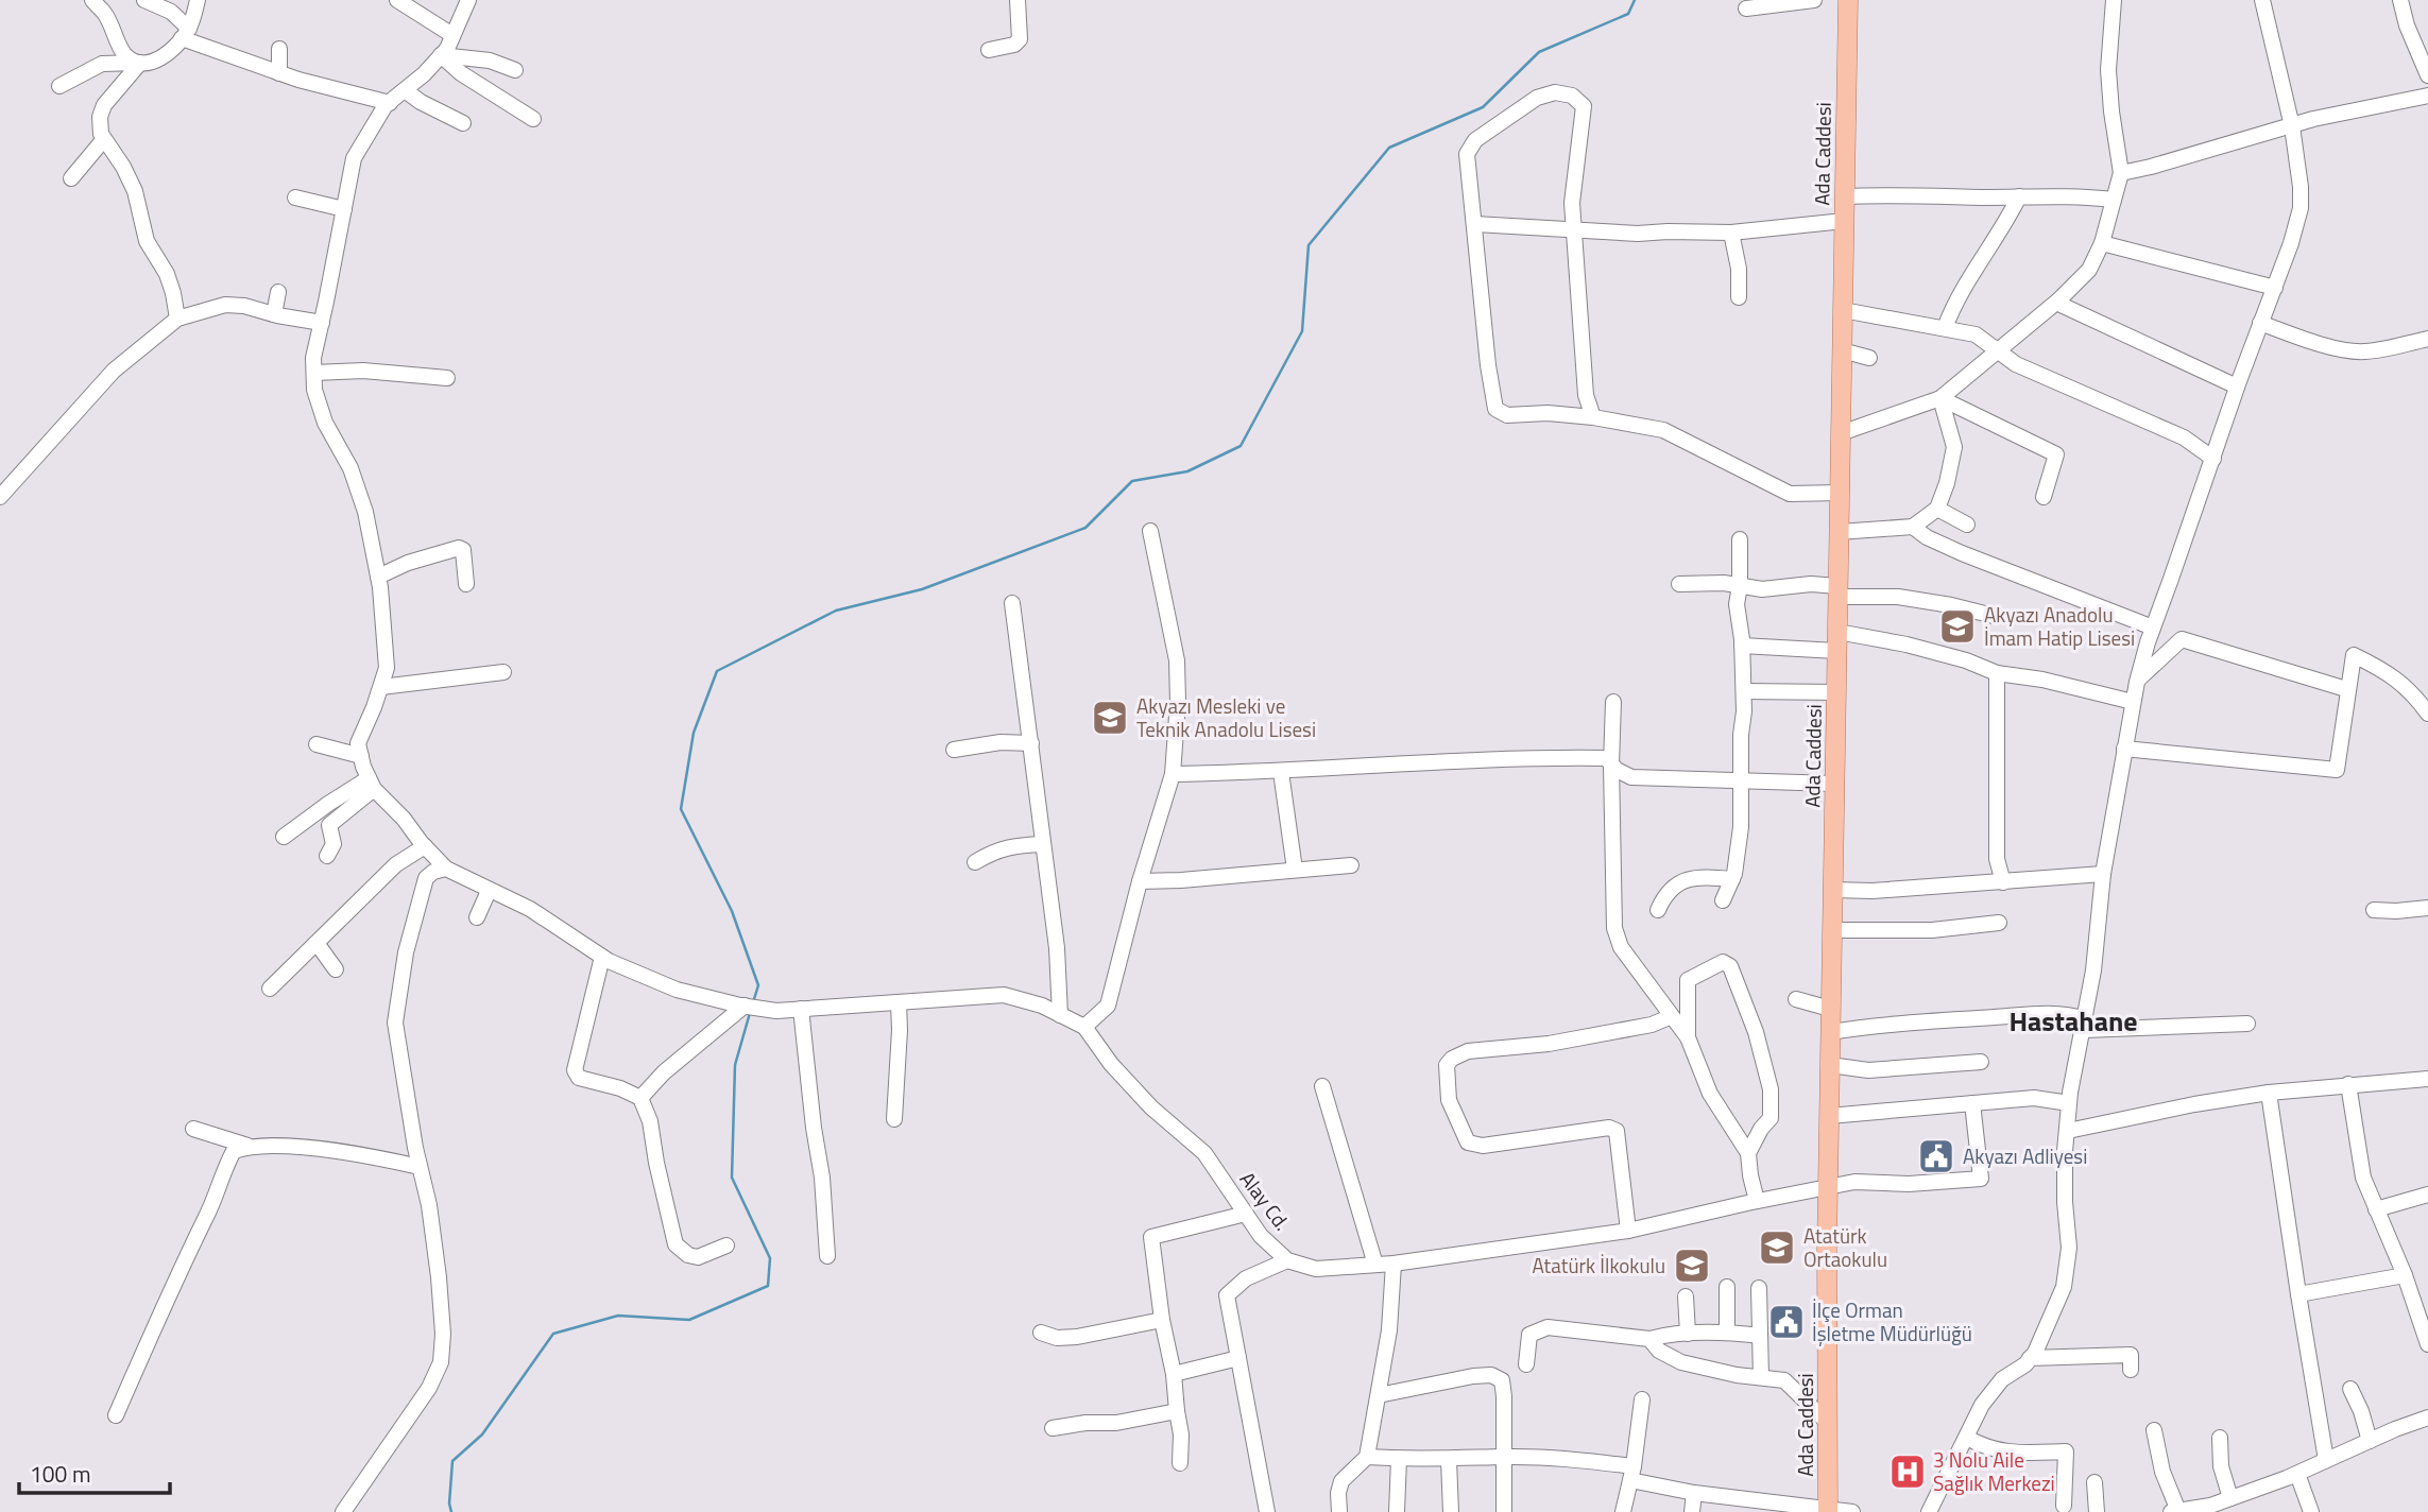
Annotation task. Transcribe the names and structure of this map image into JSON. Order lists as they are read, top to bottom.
{
  "streets": {
    "main road": ["Ada Caddesi"],
    "street": ["Alay Cd."]
  },
  "crossings": [
    ["Ada Caddesi", "Alay Cd."]
  ],
  "districts": ["Hastahane"],
  "places": {
    "school or university": [
      "Akyazı Anadolu İmam Hatip Lisesi",
      "Akyazı Mesleki ve Teknik Anadolu Lisesi",
      "Atatürk Ortaokulu",
      "Atatürk İlkokulu"
    ],
    "public building": ["Akyazı Adliyesi", "İlçe Orman İşletme Müdürlüğü"],
    "hospital": ["3 Nolu Aile Sağlık Merkezi"]
  },
  "scale_bar": "100 m"
}
